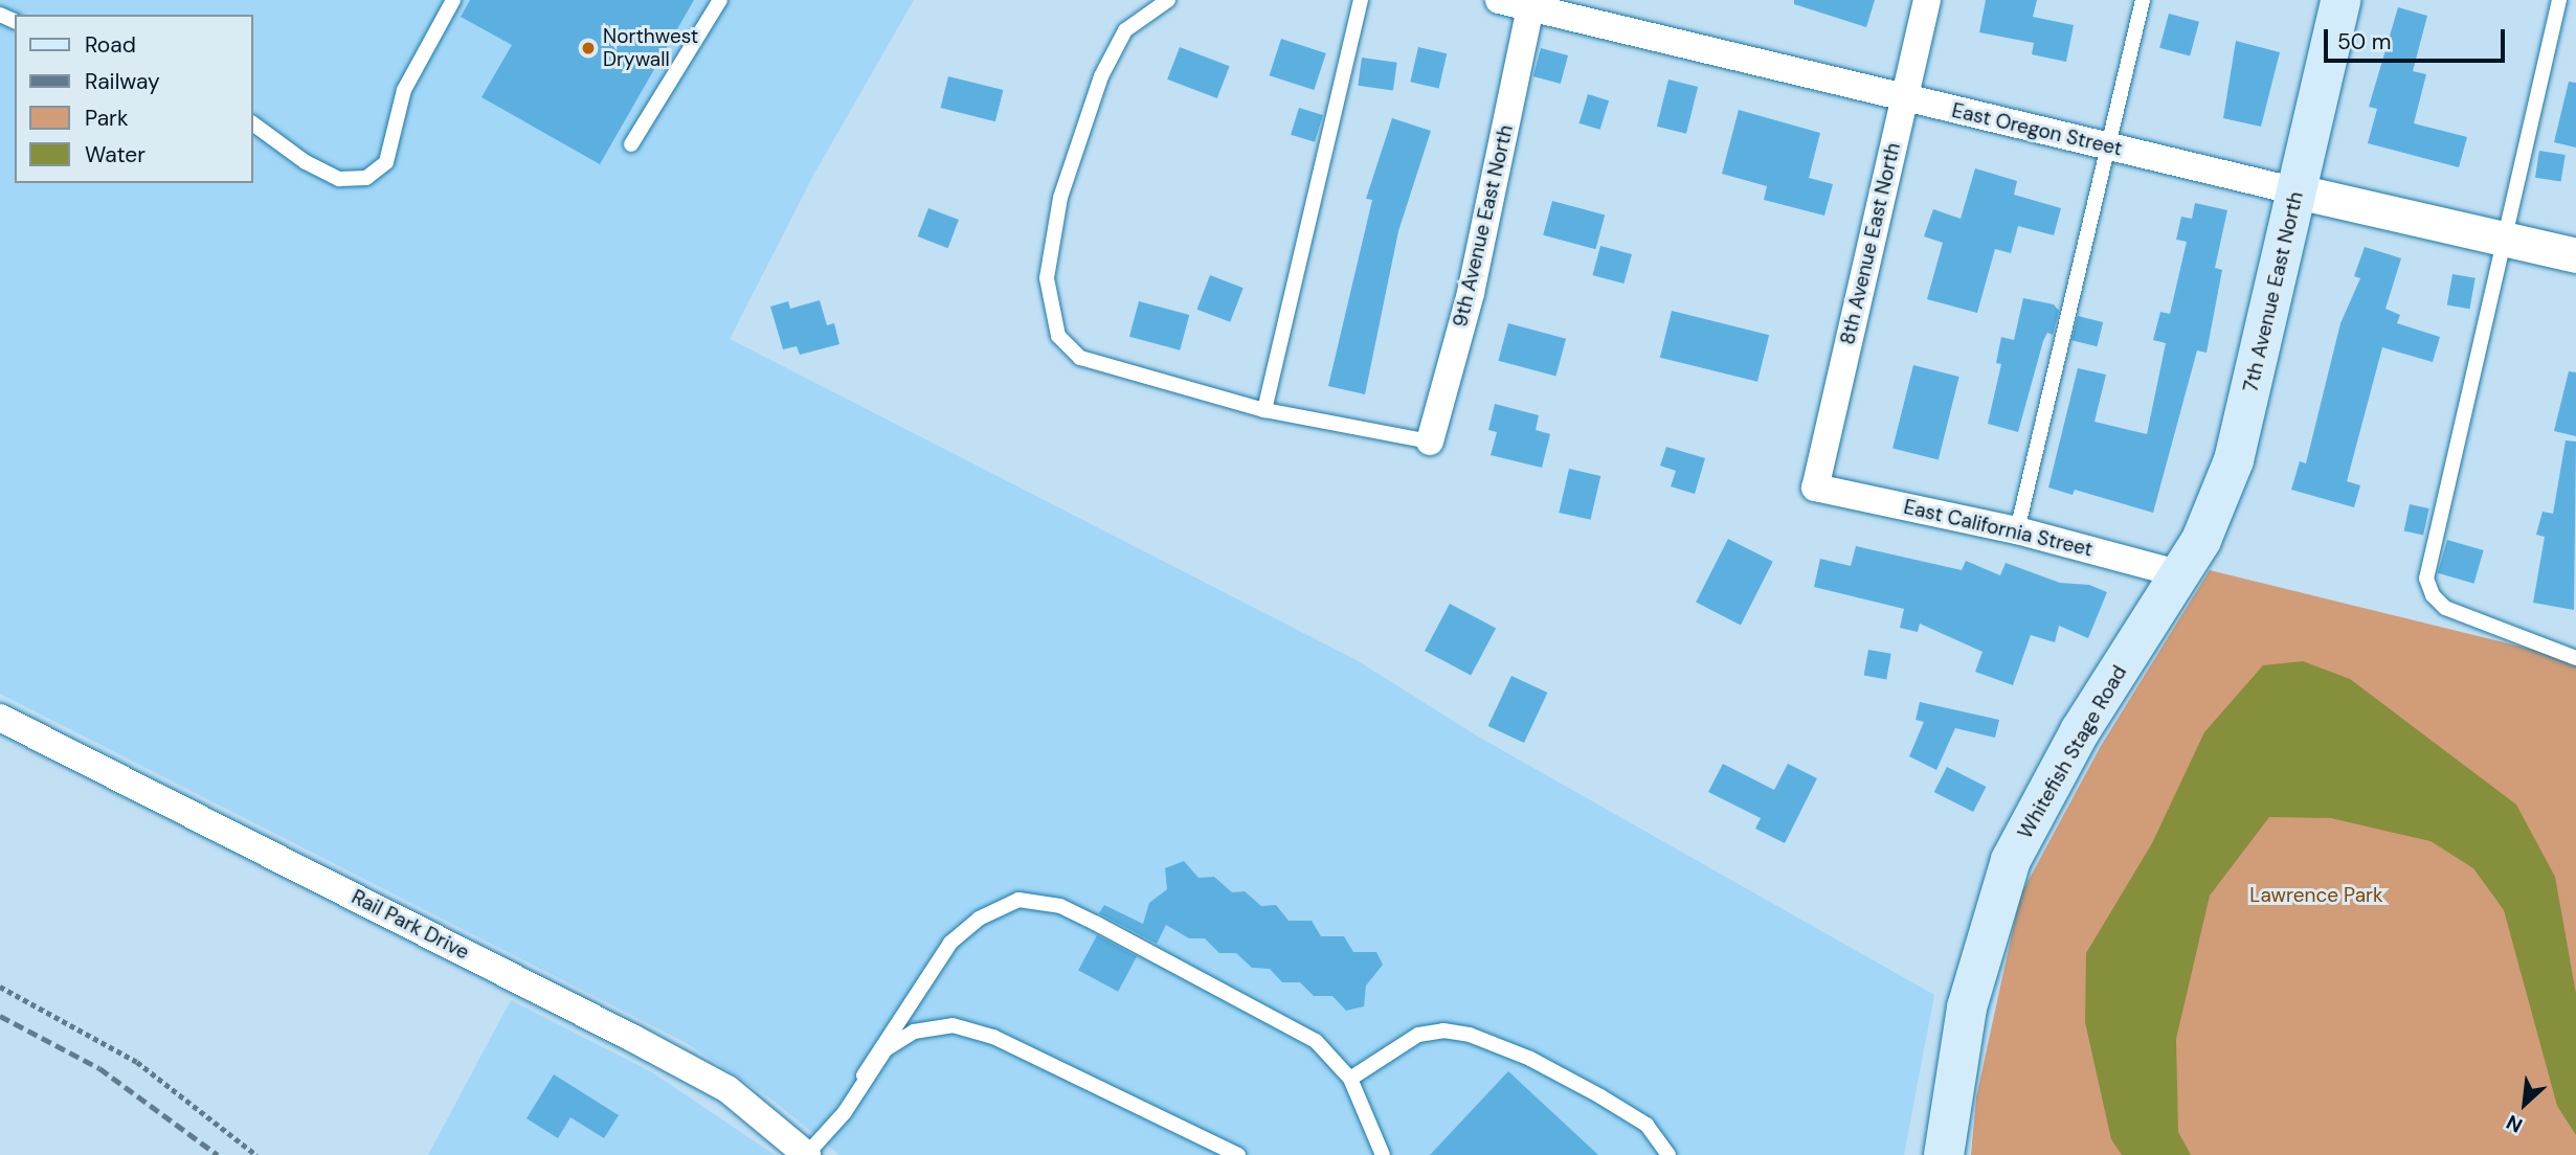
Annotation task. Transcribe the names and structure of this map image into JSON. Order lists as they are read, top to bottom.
{
  "streets": {
    "main road": ["7th Avenue East North", "Whitefish Stage Road"],
    "street": [
      "East Oregon Street",
      "9th Avenue East North",
      "8th Avenue East North",
      "East California Street",
      "Rail Park Drive"
    ]
  },
  "crossings": [
    ["East Oregon Street", "9th Avenue East North"],
    ["East Oregon Street", "8th Avenue East North"],
    ["East Oregon Street", "7th Avenue East North"],
    ["8th Avenue East North", "East California Street"],
    ["7th Avenue East North", "East California Street"],
    ["7th Avenue East North", "Whitefish Stage Road"],
    ["East California Street", "Whitefish Stage Road"]
  ],
  "parks": ["Lawrence Park"],
  "places": ["Northwest Drywall"],
  "legend": [
    "Road",
    "Railway",
    "Park",
    "Water"
  ],
  "scale_bar": "50 m",
  "north": "bottom left"
}
